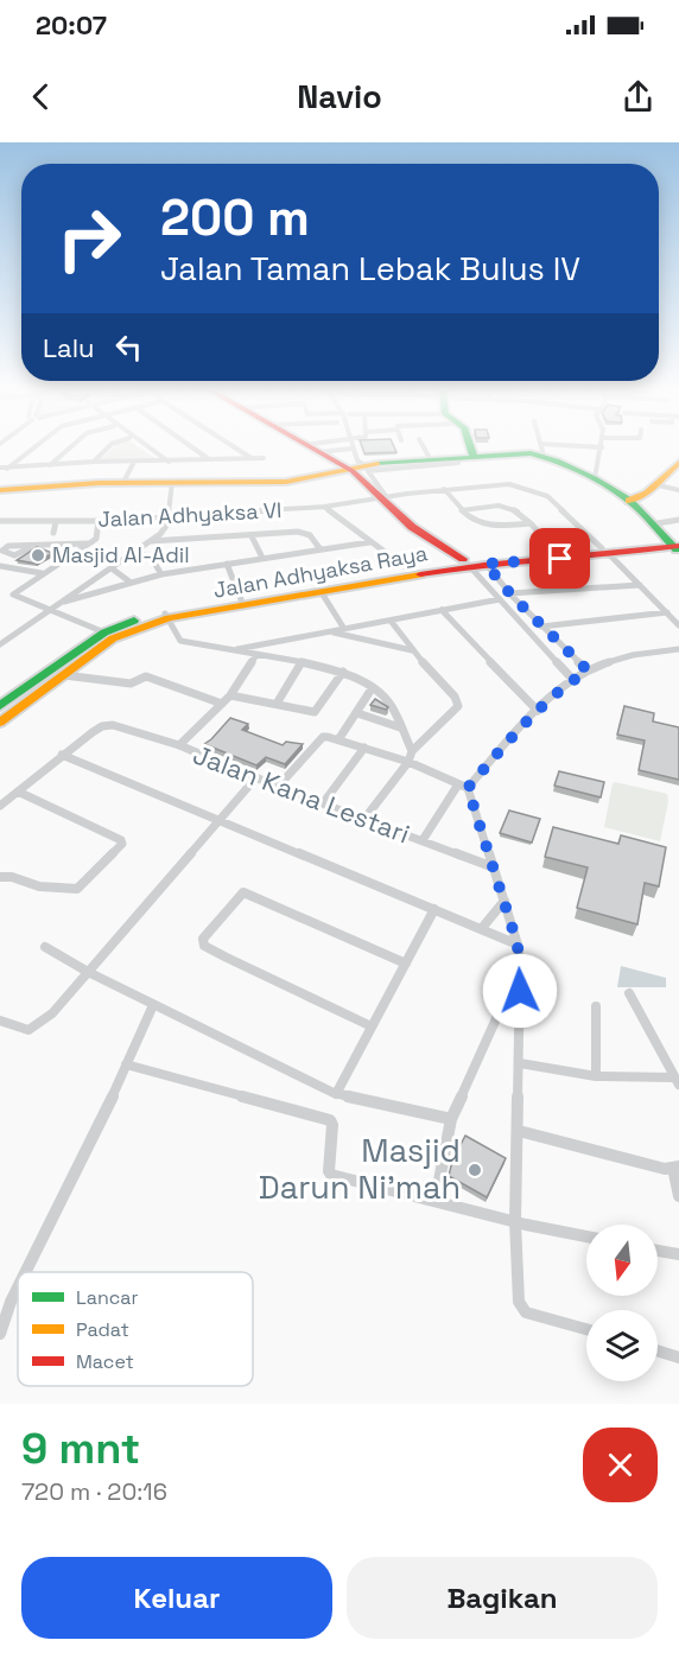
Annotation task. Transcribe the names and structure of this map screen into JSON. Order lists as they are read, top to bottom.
{
  "streets": {
    "main road": ["Jalan Adhyaksa Raya"],
    "street": ["Jalan Adhyaksa VI", "Jalan Kana Lestari"]
  },
  "crossings": [
    ["Jalan Adhyaksa VI", "Jalan Adhyaksa Raya"]
  ],
  "places": ["Masjid Al-Adil", "Masjid Darun Ni'mah"],
  "legend": ["Lancar", "Padat", "Macet"],
  "north": "bottom",
  "page": {
    "status": "20:07",
    "header": "Navio",
    "turn": ["200 m", "Jalan Taman Lebak Bulus IV"],
    "then": "Lalu",
    "heading": ["9 mnt", "720 m · 20:16"],
    "buttons": ["Keluar", "Bagikan"]
  }
}
